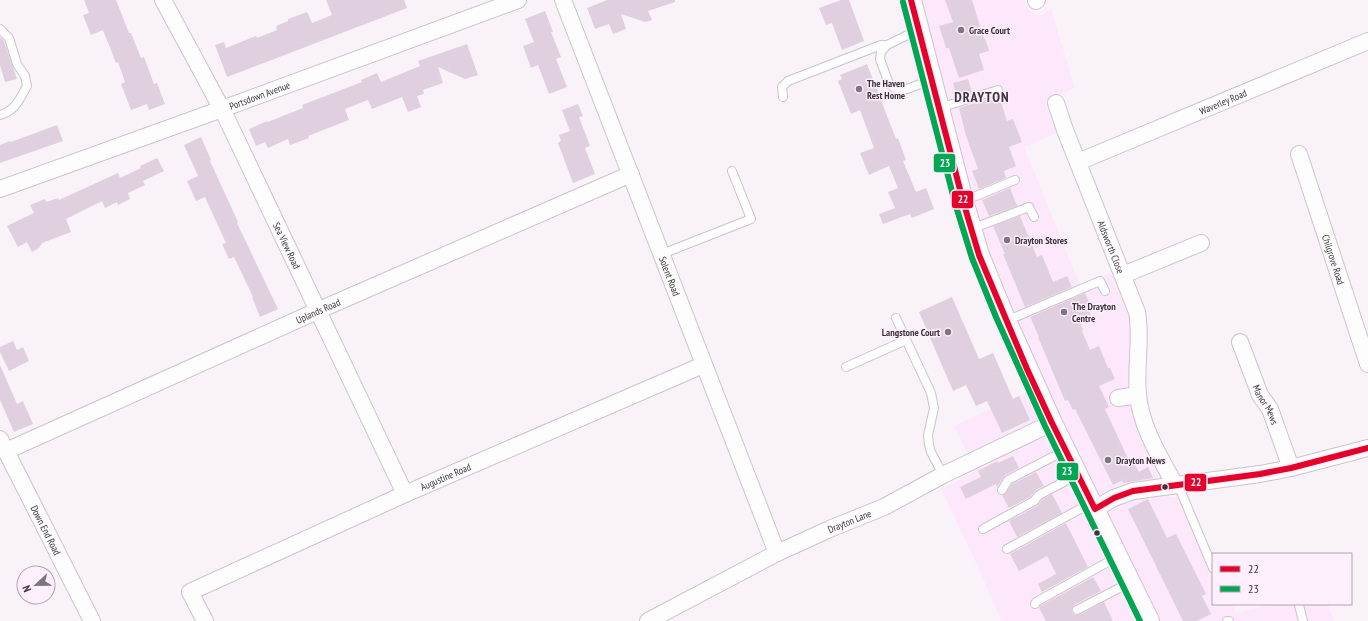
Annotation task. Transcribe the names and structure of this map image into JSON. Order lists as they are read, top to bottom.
{
  "streets": {
    "street": [
      "Portsdown Avenue",
      "Waverley Road",
      "Sea View Road",
      "Aldsworth Close",
      "Chilgrove Road",
      "Solent Road",
      "Uplands Road",
      "Manor Mews",
      "Augustine Road",
      "Drayton Lane",
      "Down End Road"
    ]
  },
  "crossings": [
    ["Portsdown Avenue", "Sea View Road"],
    ["Waverley Road", "Aldsworth Close"],
    ["Sea View Road", "Uplands Road"],
    ["Sea View Road", "Augustine Road"],
    ["Solent Road", "Uplands Road"],
    ["Solent Road", "Augustine Road"],
    ["Solent Road", "Drayton Lane"],
    ["Uplands Road", "Down End Road"]
  ],
  "districts": ["DRAYTON"],
  "places": [
    "Grace Court",
    "The Haven Rest Home",
    "Drayton Stores",
    "The Drayton Centre",
    "Langstone Court",
    "Drayton News"
  ],
  "lines": ["transit line 22", "transit line 23"],
  "legend": ["22", "23"],
  "north": "left"
}
